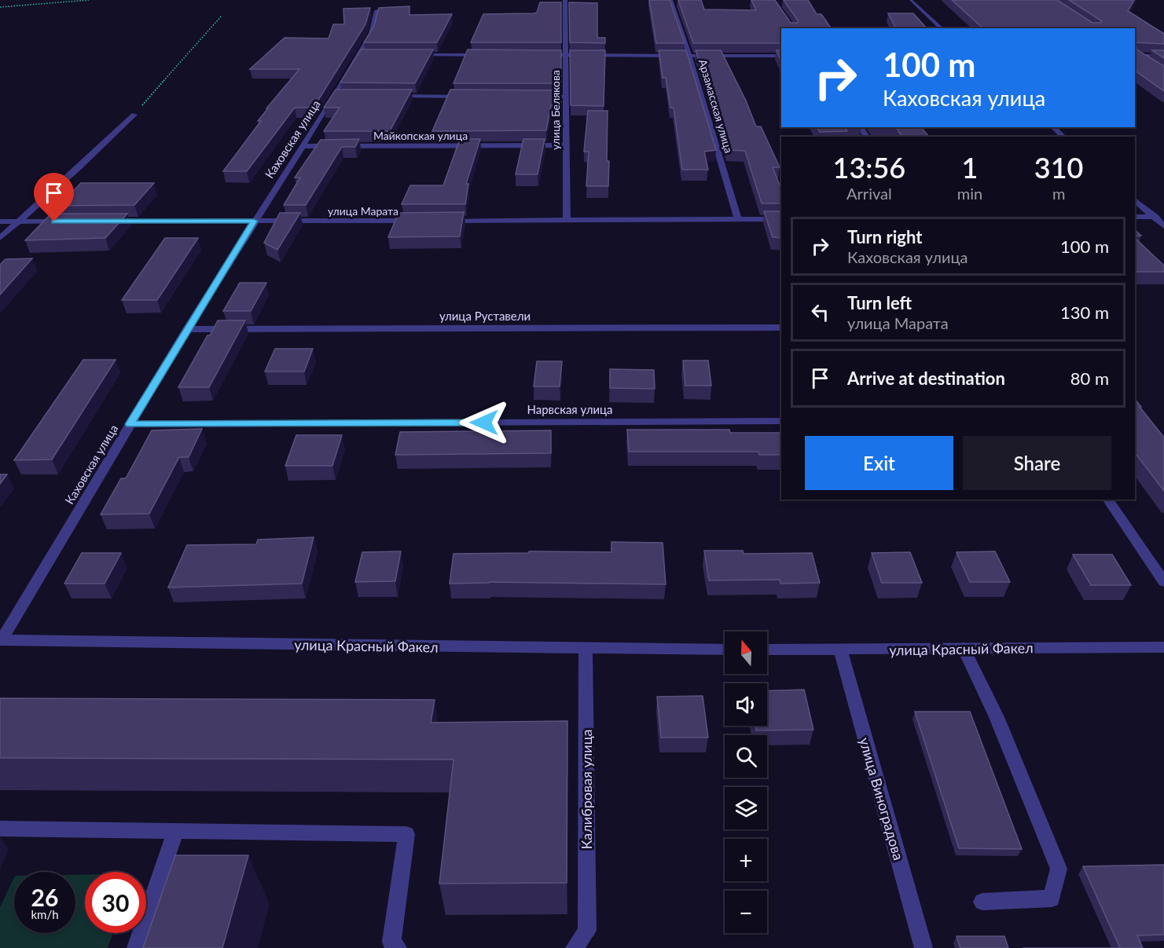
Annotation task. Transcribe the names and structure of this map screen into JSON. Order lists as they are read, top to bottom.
{
  "streets": {
    "street": [
      "Арзамасская улица",
      "улица Белякова",
      "Майкопская улица",
      "Каховская улица",
      "улица Марата",
      "улица Руставели",
      "Нарвская улица",
      "улица Красный Факел",
      "Калибровая улица",
      "улица Виноградова"
    ]
  },
  "crossings": [
    ["улица Белякова", "Майкопская улица"],
    ["Майкопская улица", "Каховская улица"],
    ["Каховская улица", "улица Марата"],
    ["Каховская улица", "улица Руставели"],
    ["Каховская улица", "Нарвская улица"],
    ["Каховская улица", "улица Красный Факел"],
    ["улица Красный Факел", "Калибровая улица"],
    ["улица Красный Факел", "улица Виноградова"]
  ],
  "north": "top",
  "page": {
    "turn": ["100 m", "Каховская улица"],
    "eta": [
      "13:56",
      "Arrival",
      "1",
      "min",
      "310",
      "m"
    ],
    "list": [
      {
        "name": "Turn right",
        "note": "Каховская улица",
        "value": "100 m"
      },
      {
        "name": "Turn left",
        "note": "улица Марата",
        "value": "130 m"
      },
      {
        "name": "Arrive at destination",
        "value": "80 m"
      }
    ],
    "buttons": ["Exit", "Share"],
    "map_buttons": ["+", "−"],
    "speed": "26 km/h",
    "limit": "30"
  }
}
